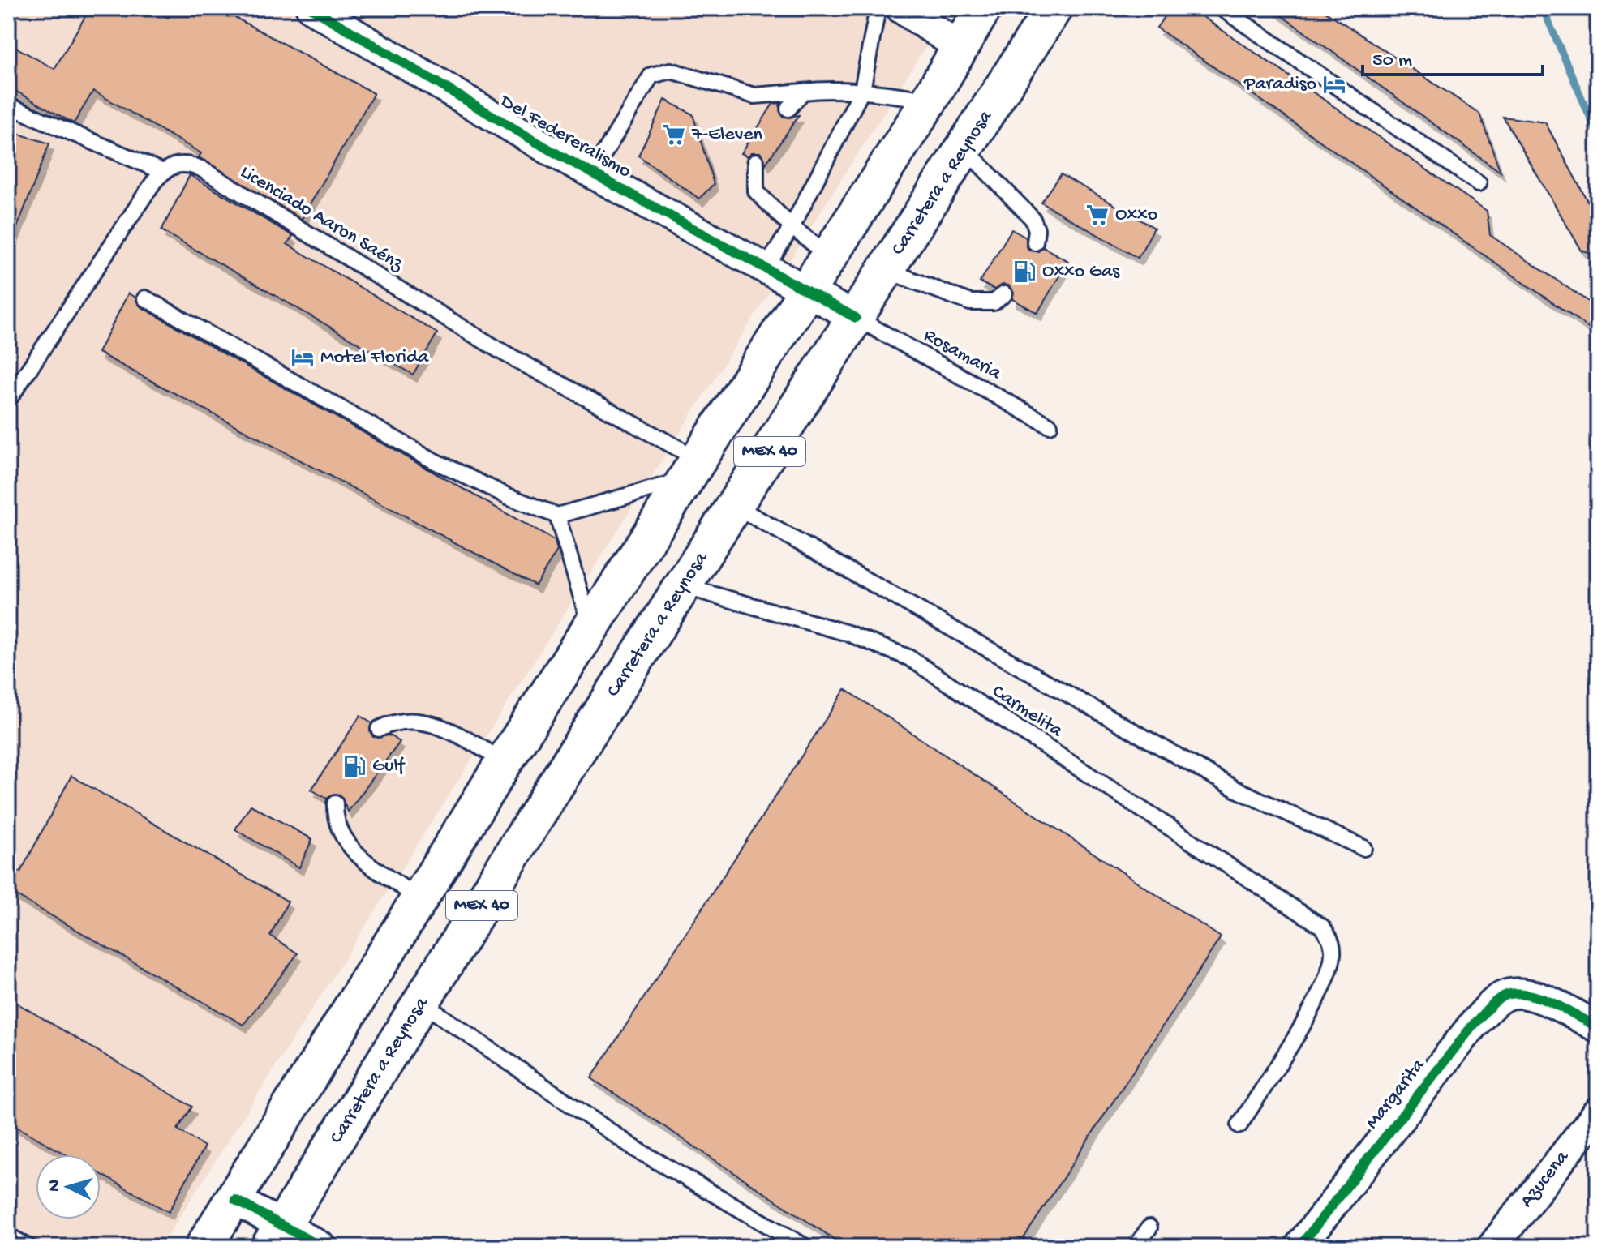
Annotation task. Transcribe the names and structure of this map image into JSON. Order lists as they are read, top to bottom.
{
  "streets": {
    "main road": ["Carretera a Reynosa", "MEX 40"],
    "street": ["Del Federeralismo", "Margarita", "Azucena"],
    "lane": ["Licenciado Aaron Saénz", "Rosamaria", "Carmelita"]
  },
  "crossings": [
    ["Del Federeralismo", "Carretera a Reynosa"],
    ["Del Federeralismo", "Rosamaria"],
    ["Del Federeralismo", "MEX 40"],
    ["Carretera a Reynosa", "Rosamaria"],
    ["Carretera a Reynosa", "Carmelita"],
    ["Licenciado Aaron Saénz", "MEX 40"]
  ],
  "places": {
    "hotel": ["Paradiso", "Motel Florida"],
    "supermarket": ["7-Eleven", "Oxxo"],
    "fuel station": ["Oxxo Gas", "Gulf"]
  },
  "scale_bar": "50 m",
  "north": "left"
}
